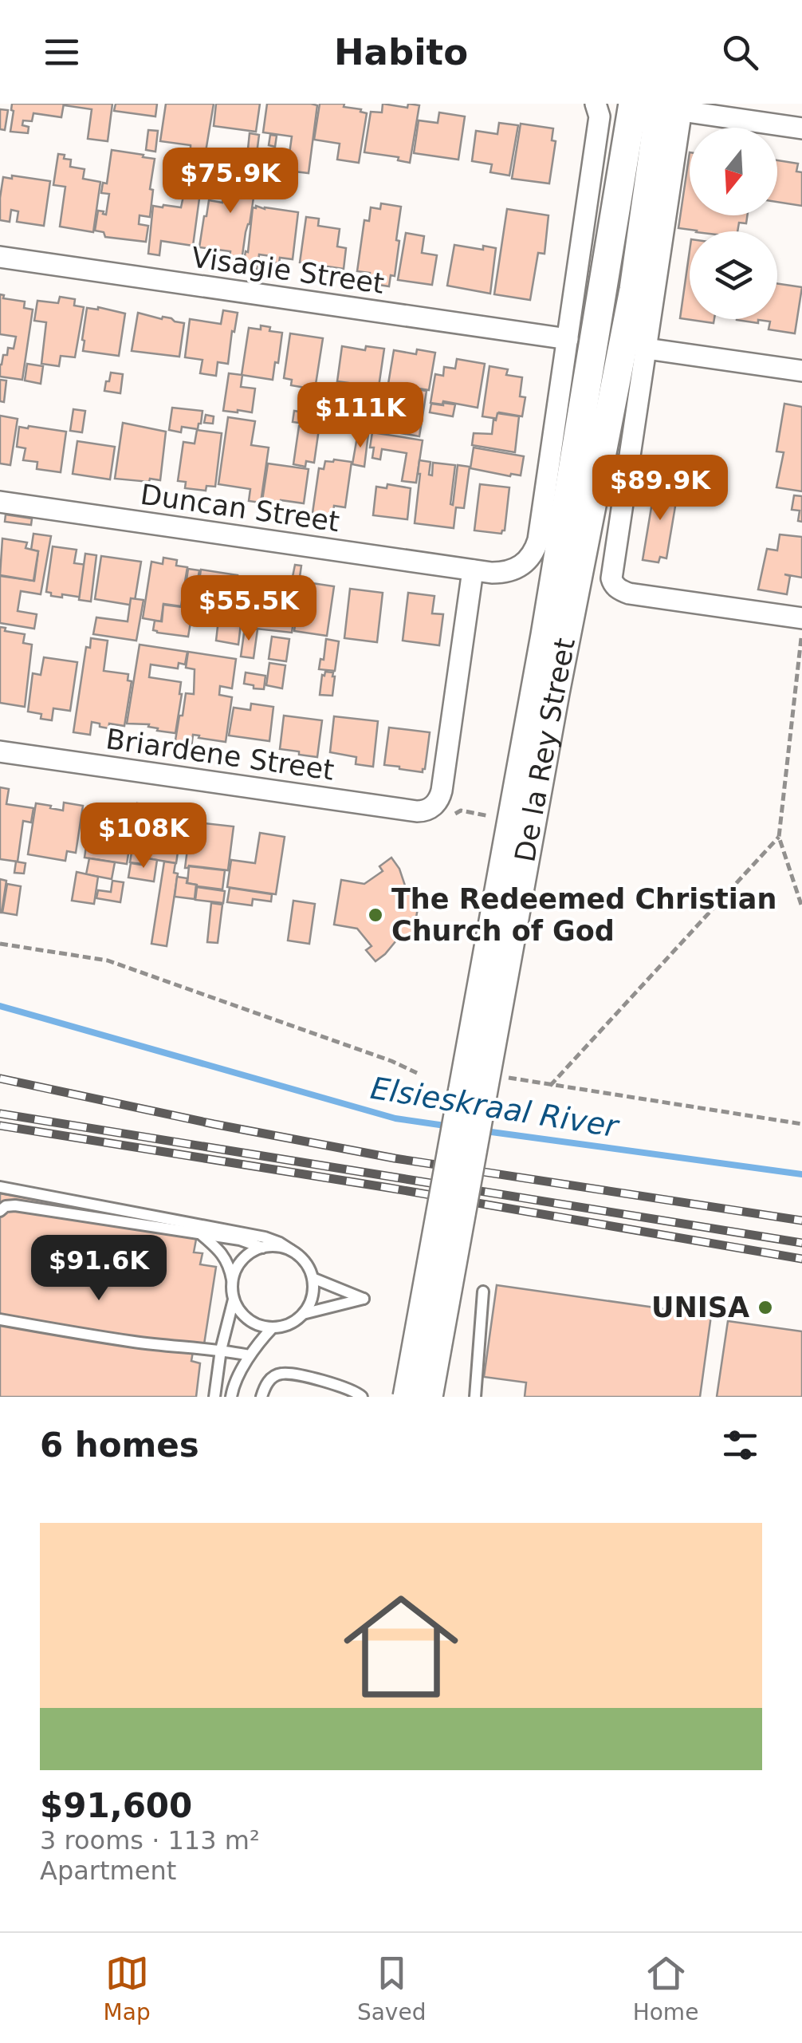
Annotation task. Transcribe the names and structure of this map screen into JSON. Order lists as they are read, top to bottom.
{
  "streets": {
    "main road": ["De la Rey Street"],
    "street": ["Visagie Street", "Duncan Street", "Briardene Street"]
  },
  "crossings": [
    ["Duncan Street", "Briardene Street"]
  ],
  "water": ["Elsieskraal River"],
  "places": ["The Redeemed Christian Church of God", "UNISA"],
  "north": "bottom",
  "page": {
    "header": "Habito",
    "price": [
      "$75.9K",
      "$111K",
      "$89.9K",
      "$55.5K",
      "$108K",
      "$91.6K"
    ],
    "heading": "6 homes",
    "list": [
      {
        "name": "$91,600",
        "note": "3 rooms · 113 m² · Apartment"
      }
    ],
    "tabs": ["Map", "Saved", "Home"]
  }
}
